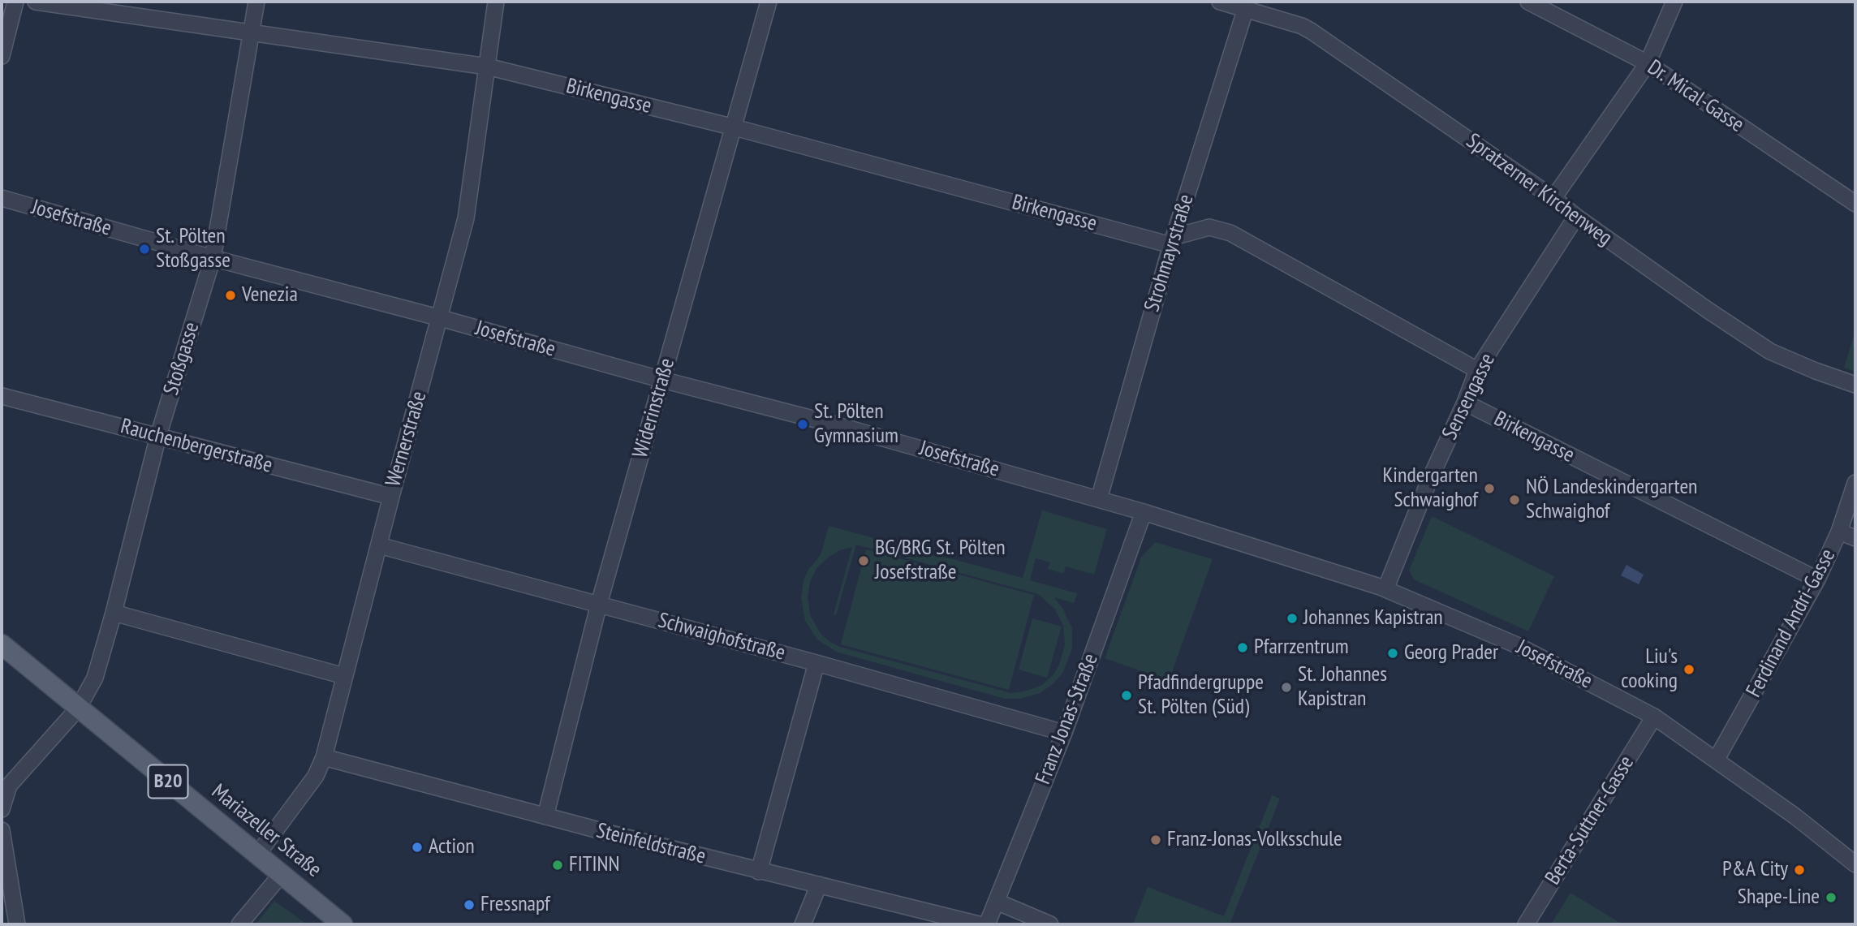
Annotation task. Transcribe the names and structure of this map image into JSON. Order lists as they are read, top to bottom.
{
  "streets": {
    "main road": ["B20", "Mariazeller Straße"],
    "street": [
      "Birkengasse",
      "Dr. Mical-Gasse",
      "Spratzerner Kirchenweg",
      "Josefstraße",
      "Strohmayrstraße",
      "Stoßgasse",
      "Sensengasse",
      "Widerinstraße",
      "Wernerstraße",
      "Rauchenbergerstraße",
      "Ferdinand Andri-Gasse",
      "Schwaighofstraße",
      "Franz Jonas-Straße",
      "Berta-Suttner-Gasse",
      "Steinfeldstraße"
    ]
  },
  "crossings": [
    ["Birkengasse", "Strohmayrstraße"],
    ["Birkengasse", "Stoßgasse"],
    ["Birkengasse", "Sensengasse"],
    ["Birkengasse", "Widerinstraße"],
    ["Birkengasse", "Wernerstraße"],
    ["Birkengasse", "Ferdinand Andri-Gasse"],
    ["Spratzerner Kirchenweg", "Strohmayrstraße"],
    ["Spratzerner Kirchenweg", "Sensengasse"],
    ["Josefstraße", "Strohmayrstraße"],
    ["Josefstraße", "Stoßgasse"],
    ["Josefstraße", "Sensengasse"],
    ["Josefstraße", "Widerinstraße"],
    ["Josefstraße", "Wernerstraße"],
    ["Josefstraße", "Ferdinand Andri-Gasse"],
    ["Josefstraße", "Franz Jonas-Straße"],
    ["Josefstraße", "Berta-Suttner-Gasse"],
    ["Stoßgasse", "Rauchenbergerstraße"],
    ["Stoßgasse", "Mariazeller Straße"],
    ["Widerinstraße", "Schwaighofstraße"],
    ["Widerinstraße", "Steinfeldstraße"],
    ["Wernerstraße", "Rauchenbergerstraße"],
    ["Wernerstraße", "Schwaighofstraße"],
    ["Wernerstraße", "Mariazeller Straße"],
    ["Wernerstraße", "Steinfeldstraße"],
    ["Schwaighofstraße", "Franz Jonas-Straße"]
  ],
  "places": [
    "St. Pölten Stoßgasse",
    "Venezia",
    "St. Pölten Gymnasium",
    "Kindergarten Schwaighof",
    "NÖ Landeskindergarten Schwaighof",
    "BG/BRG St. Pölten Josefstraße",
    "Johannes Kapistran",
    "Pfarrzentrum",
    "Georg Prader",
    "Liu's cooking",
    "St. Johannes Kapistran",
    "Pfadfindergruppe St. Pölten (Süd)",
    "Franz-Jonas-Volksschule",
    "Action",
    "FITINN",
    "P&A City",
    "Shape-Line",
    "Fressnapf"
  ]
}
